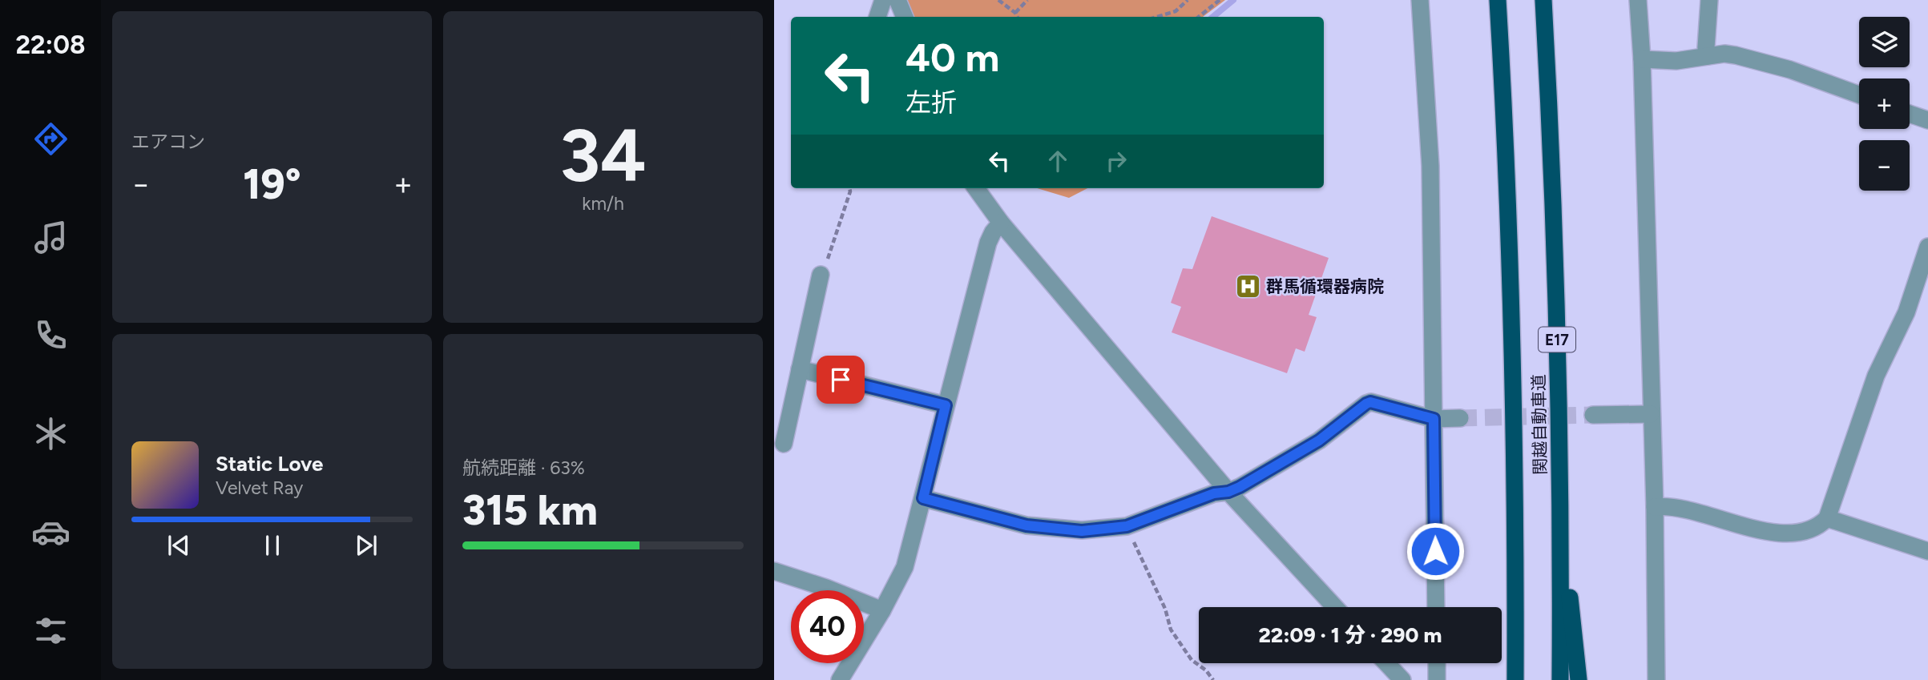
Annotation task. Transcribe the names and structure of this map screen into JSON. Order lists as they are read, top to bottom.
{
  "streets": {
    "highway": ["E17", "関越自動車道"]
  },
  "places": {
    "hospital": ["群馬循環器病院"]
  },
  "page": {
    "tabs": "22:08",
    "tile": [
      "エアコン",
      ["34", "km/h"],
      ["航続距離 · 63%", "315 km"]
    ],
    "map_buttons": ["+", "−"],
    "turn": ["40 m", "左折"],
    "heat": ["−", "19°", "+"],
    "song": ["Static Love", "Velvet Ray"],
    "limit": "40",
    "trip": "22:09 · 1 分 · 290 m"
  }
}
